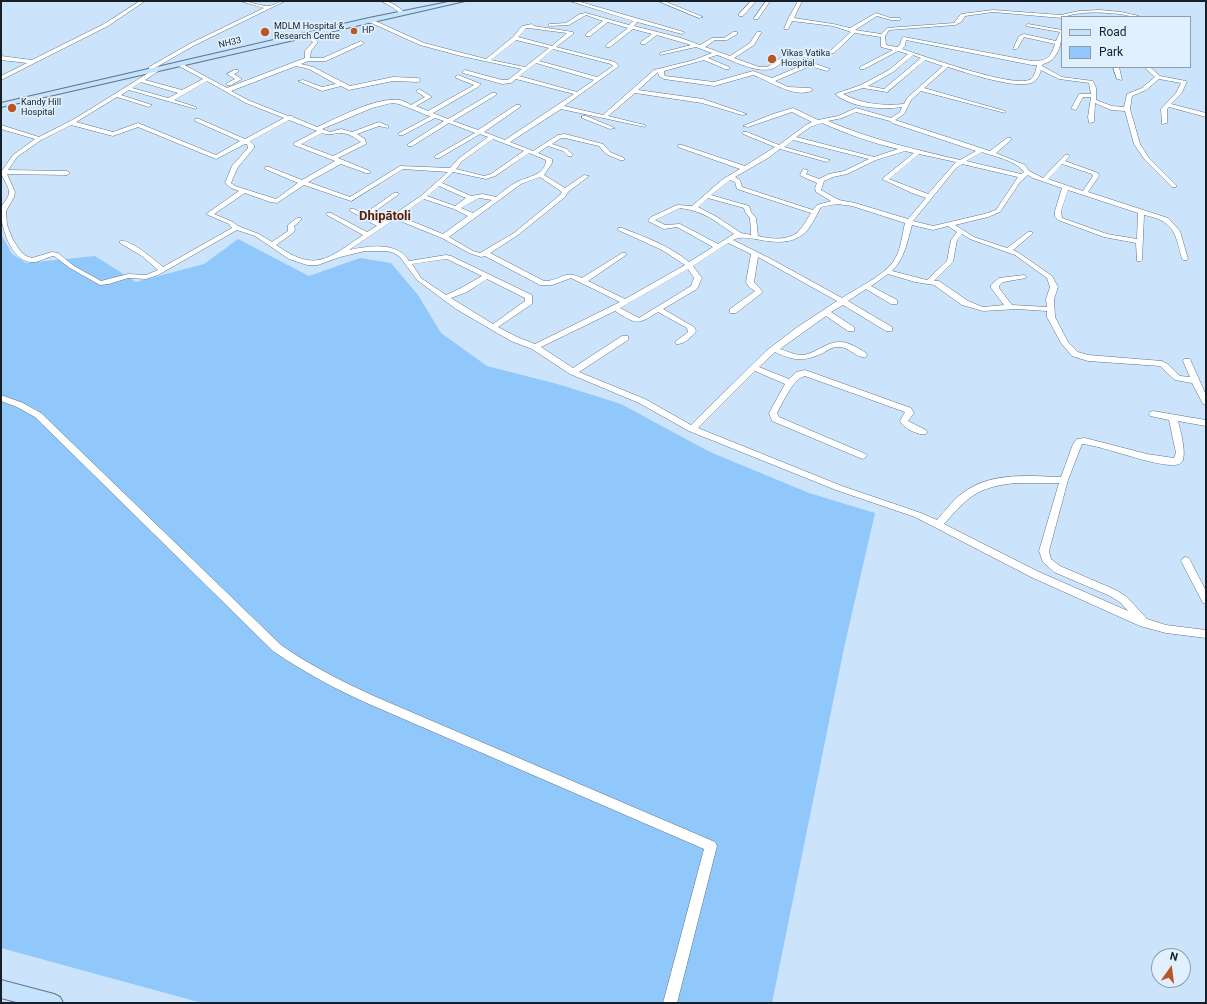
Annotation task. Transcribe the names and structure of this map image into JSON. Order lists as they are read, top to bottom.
{
  "streets": {
    "main road": ["NH33"]
  },
  "districts": ["Dhipātoli"],
  "places": [
    "HP",
    "MDLM Hospital & Research Centre",
    "Vikas Vatika Hospital",
    "Kandy Hill Hospital"
  ],
  "legend": ["Road", "Park"],
  "north": "top"
}
